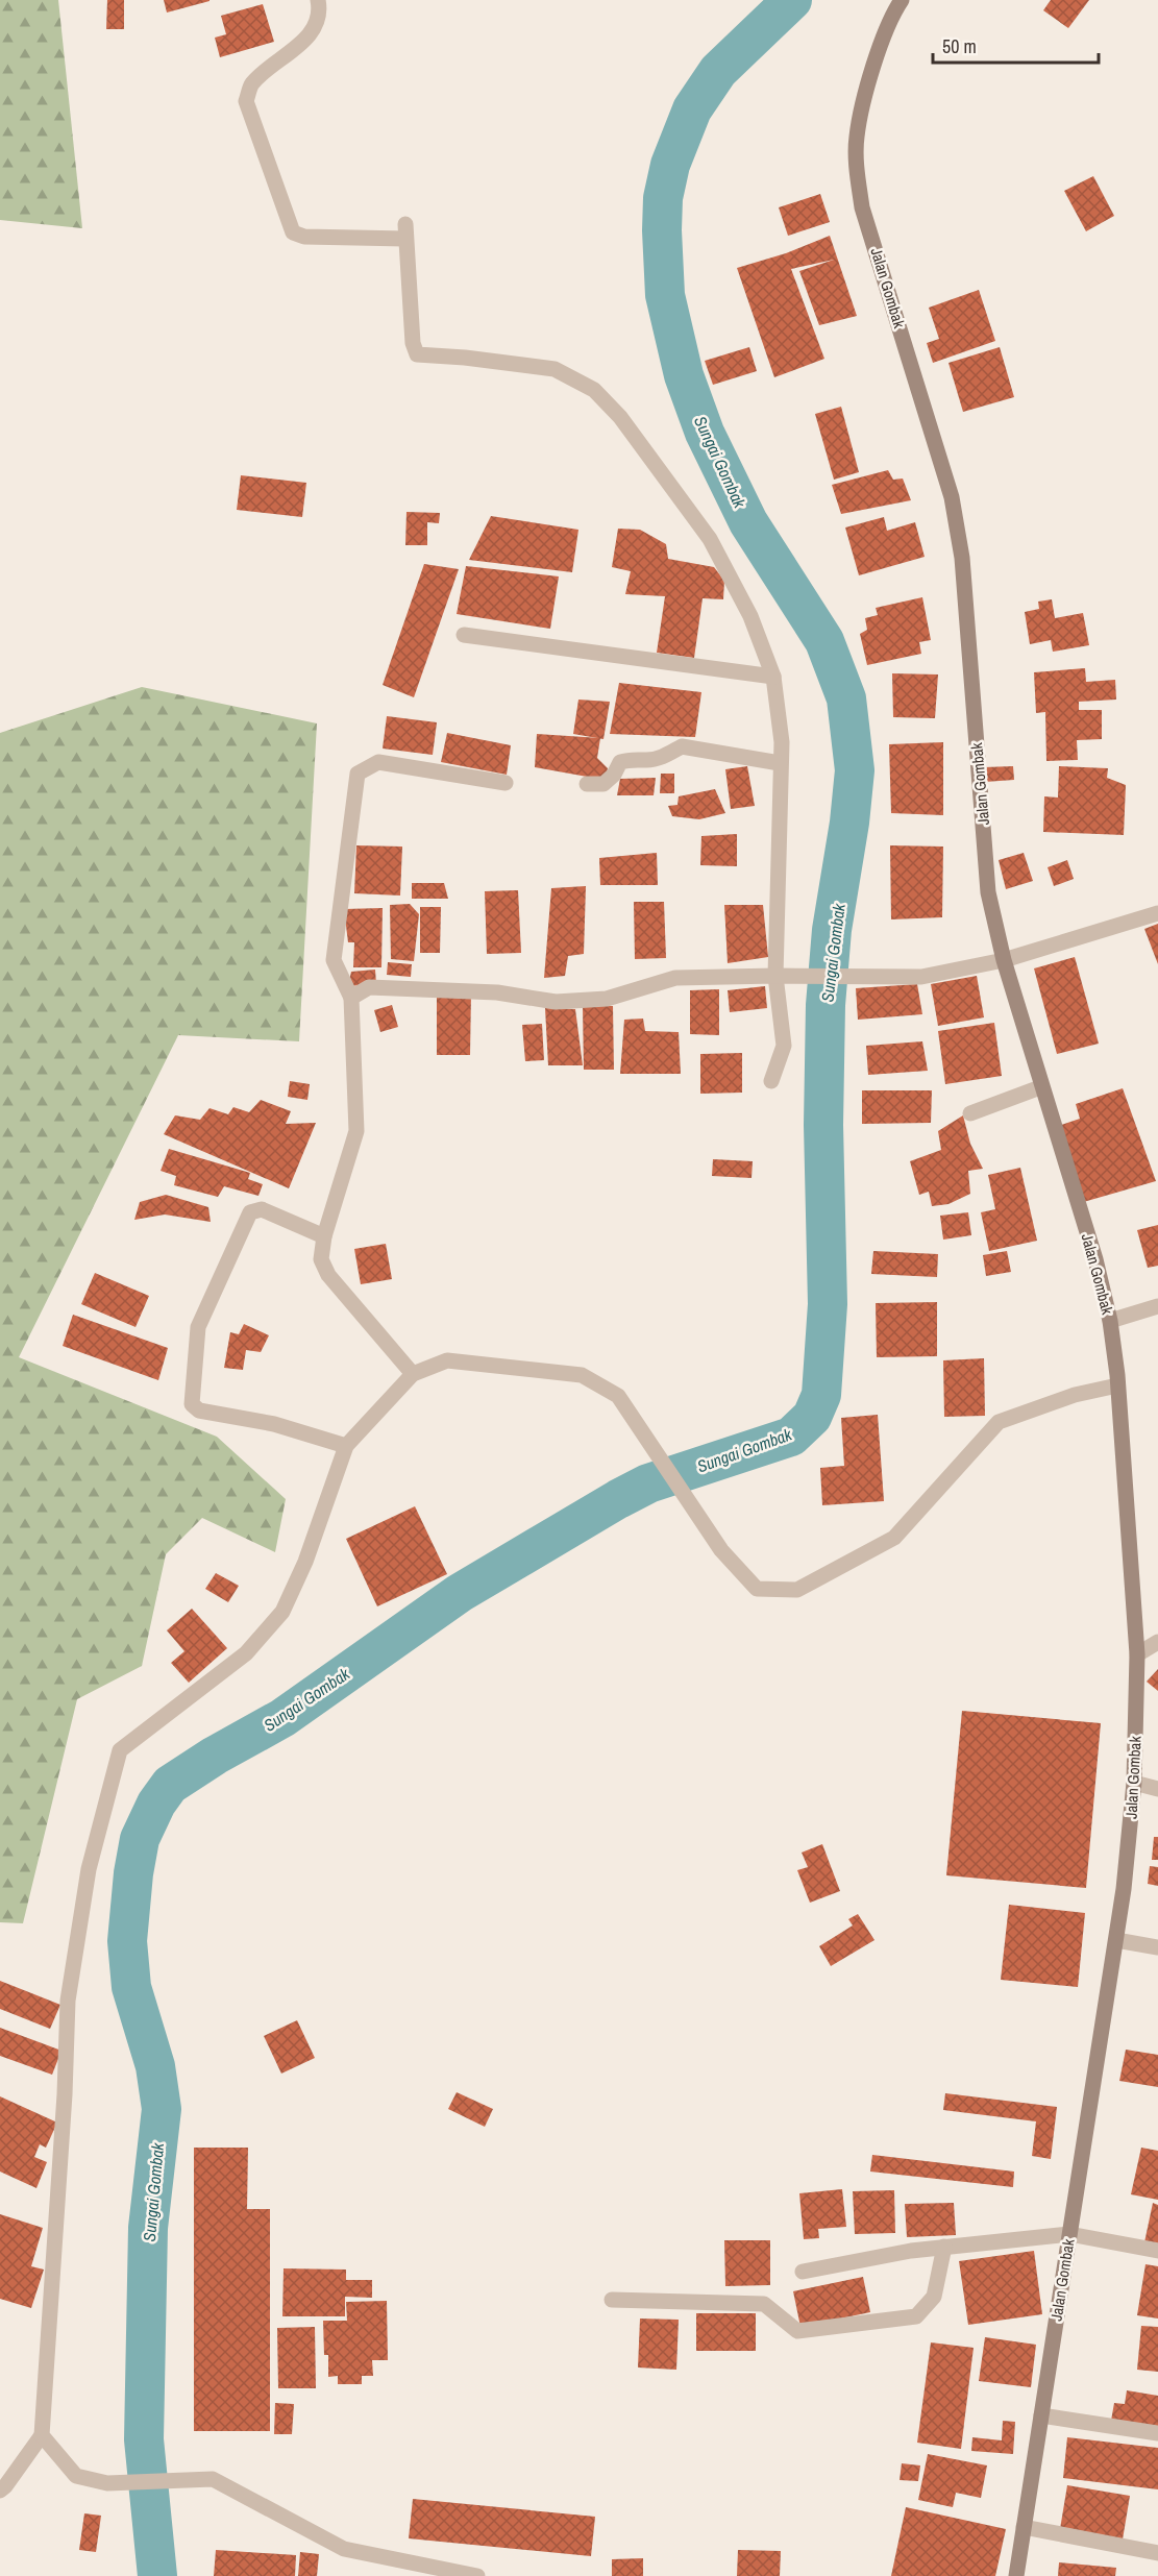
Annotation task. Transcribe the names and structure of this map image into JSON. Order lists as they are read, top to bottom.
{
  "streets": {
    "main road": ["Jalan Gombak"]
  },
  "water": ["Sungai Gombak"],
  "scale_bar": "50 m"
}
